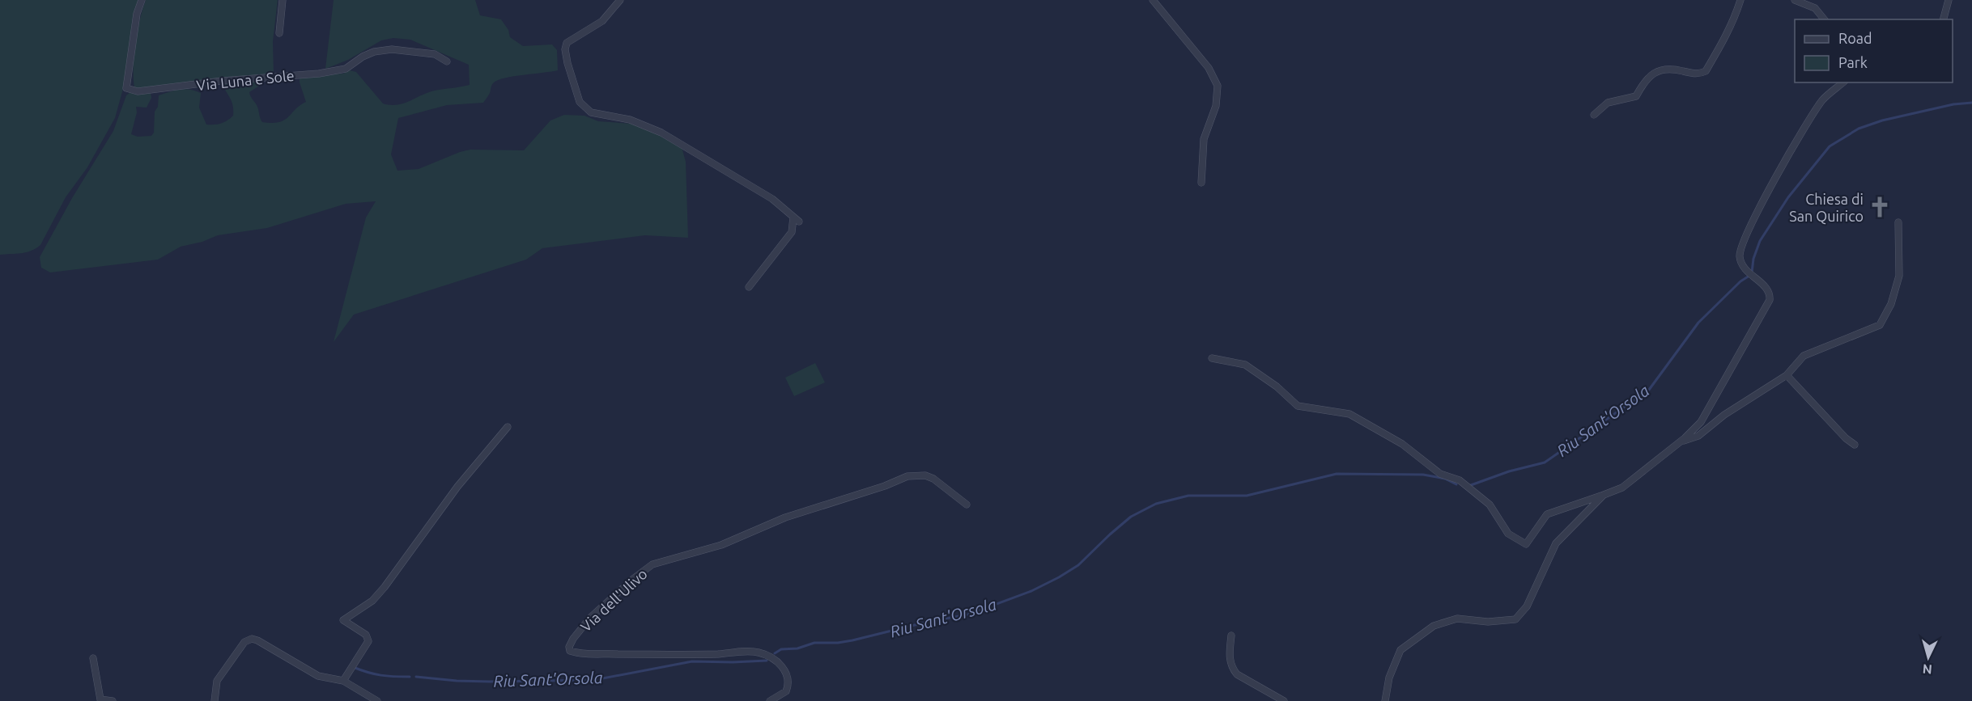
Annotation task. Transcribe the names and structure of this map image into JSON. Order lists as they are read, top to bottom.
{
  "streets": {
    "street": ["Via Luna e Sole", "Via dell'Ulivo"]
  },
  "water": ["Riu Sant'Orsola"],
  "places": {
    "church": ["Chiesa di San Quirico"]
  },
  "legend": ["Road", "Park"],
  "north": "bottom"
}
